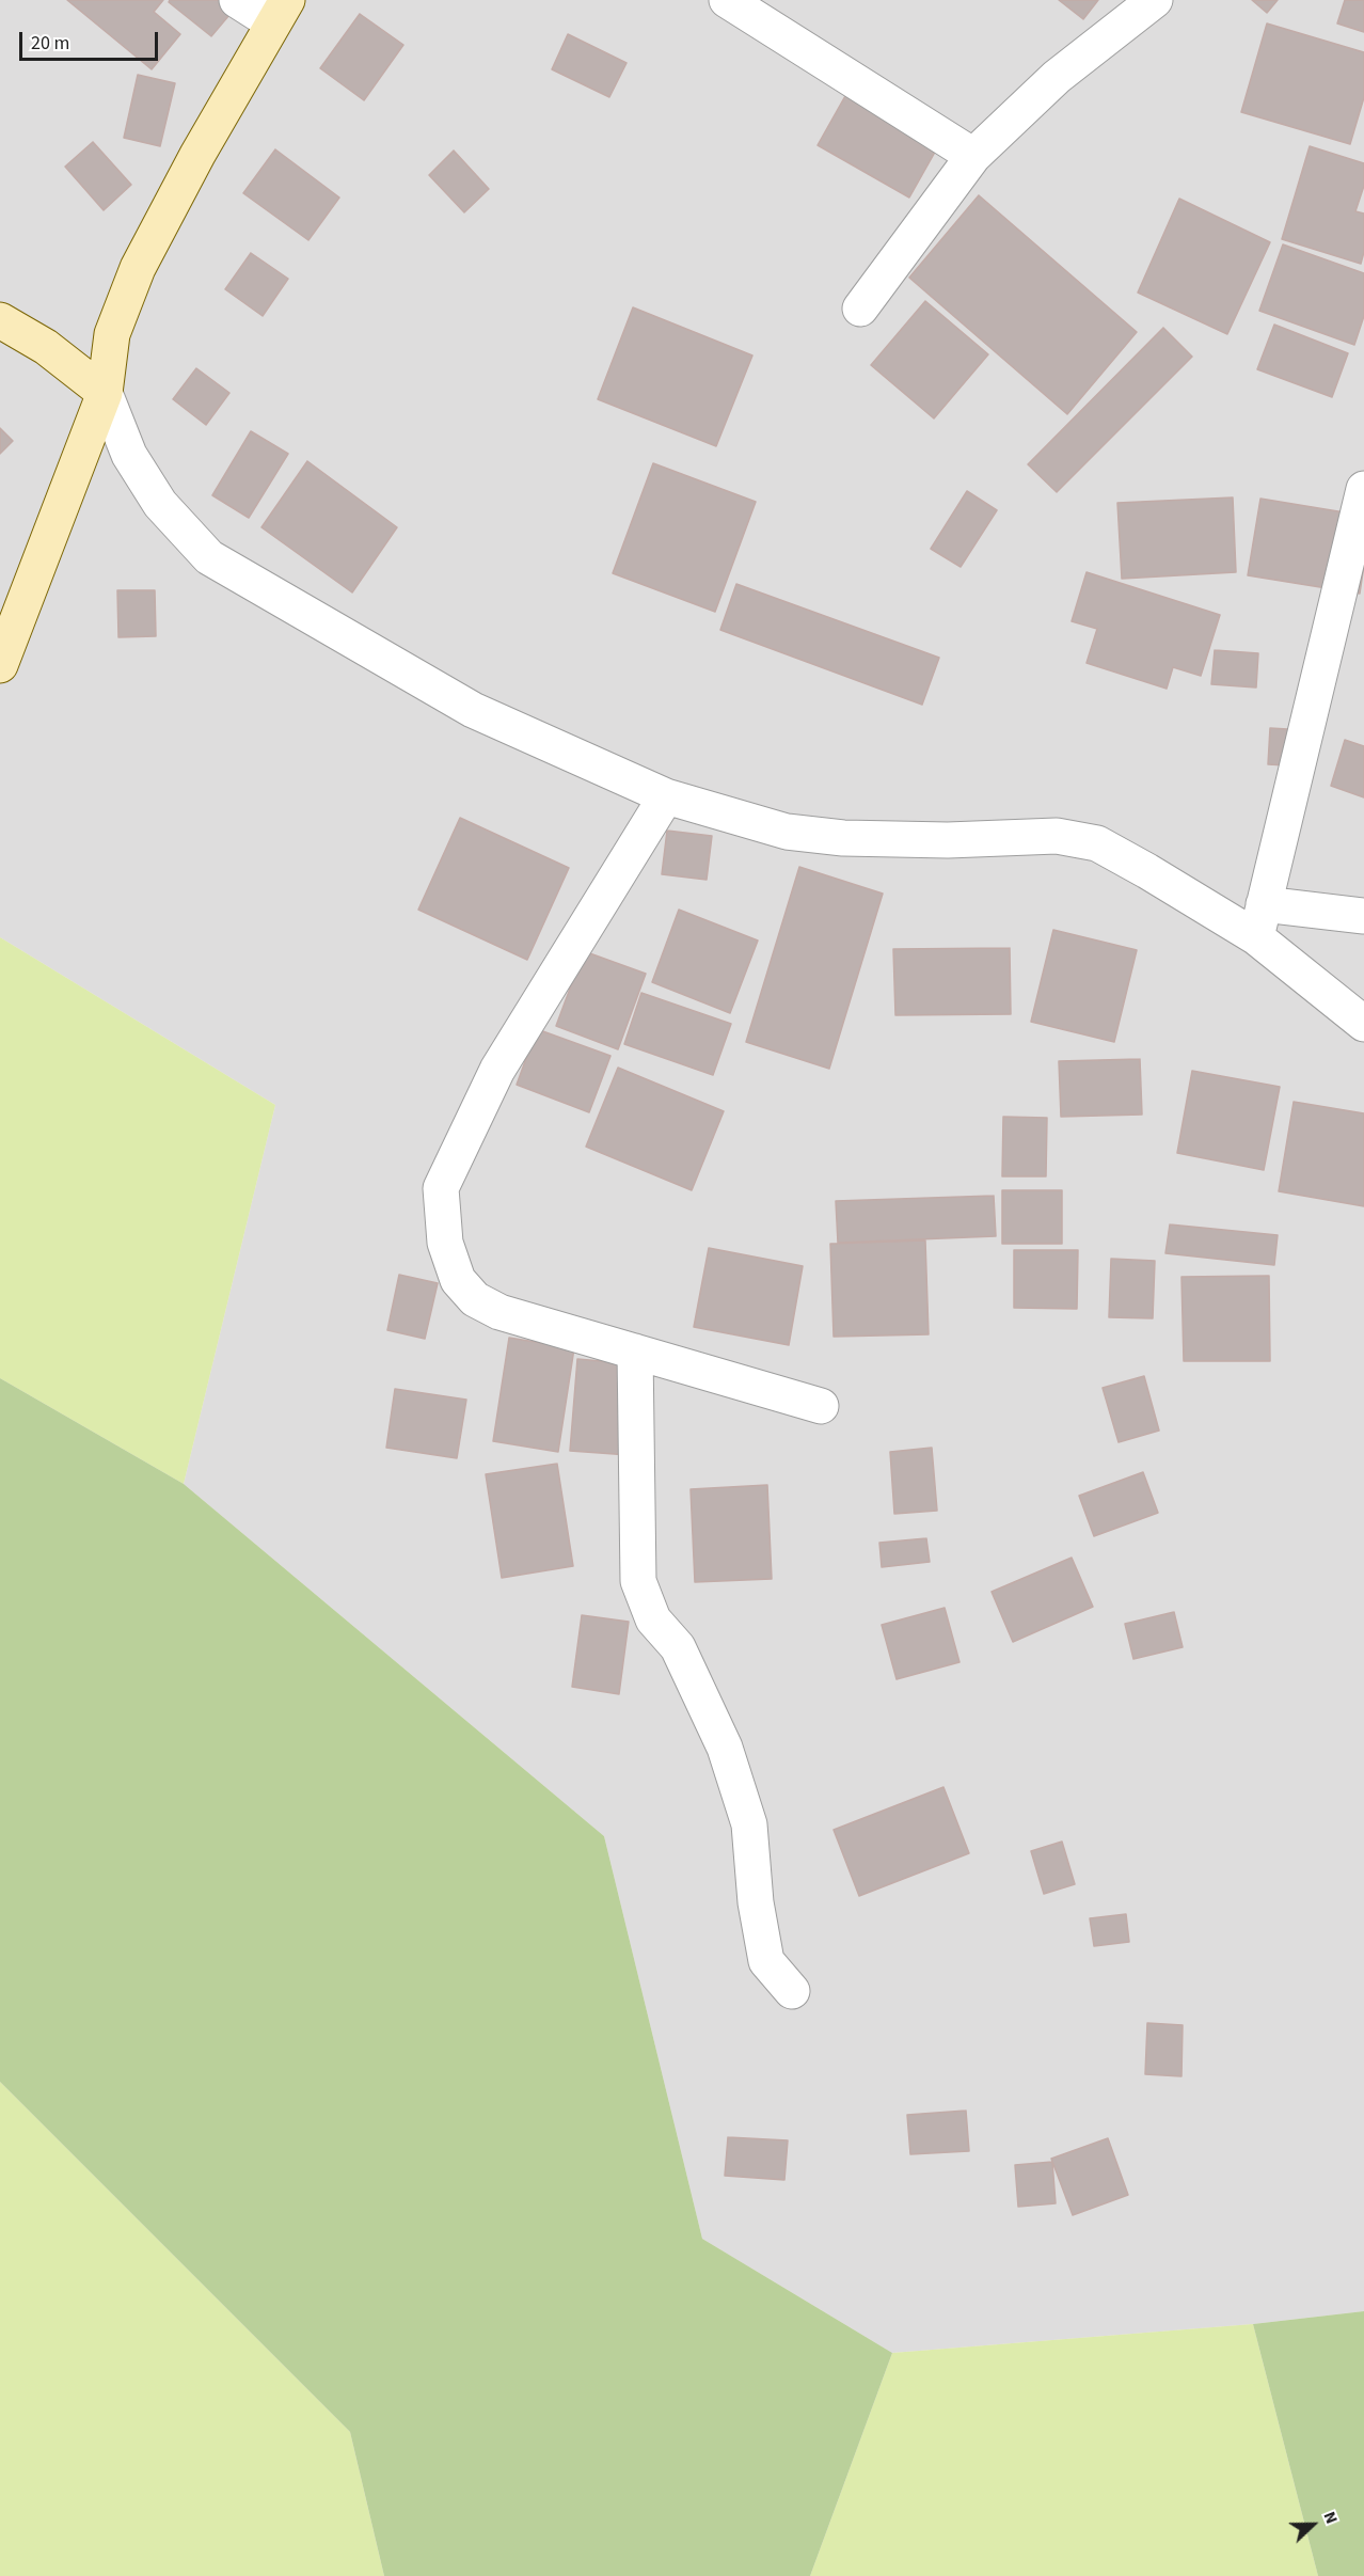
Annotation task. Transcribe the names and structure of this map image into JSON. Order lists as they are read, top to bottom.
{
  "scale_bar": "20 m",
  "north": "right"
}
